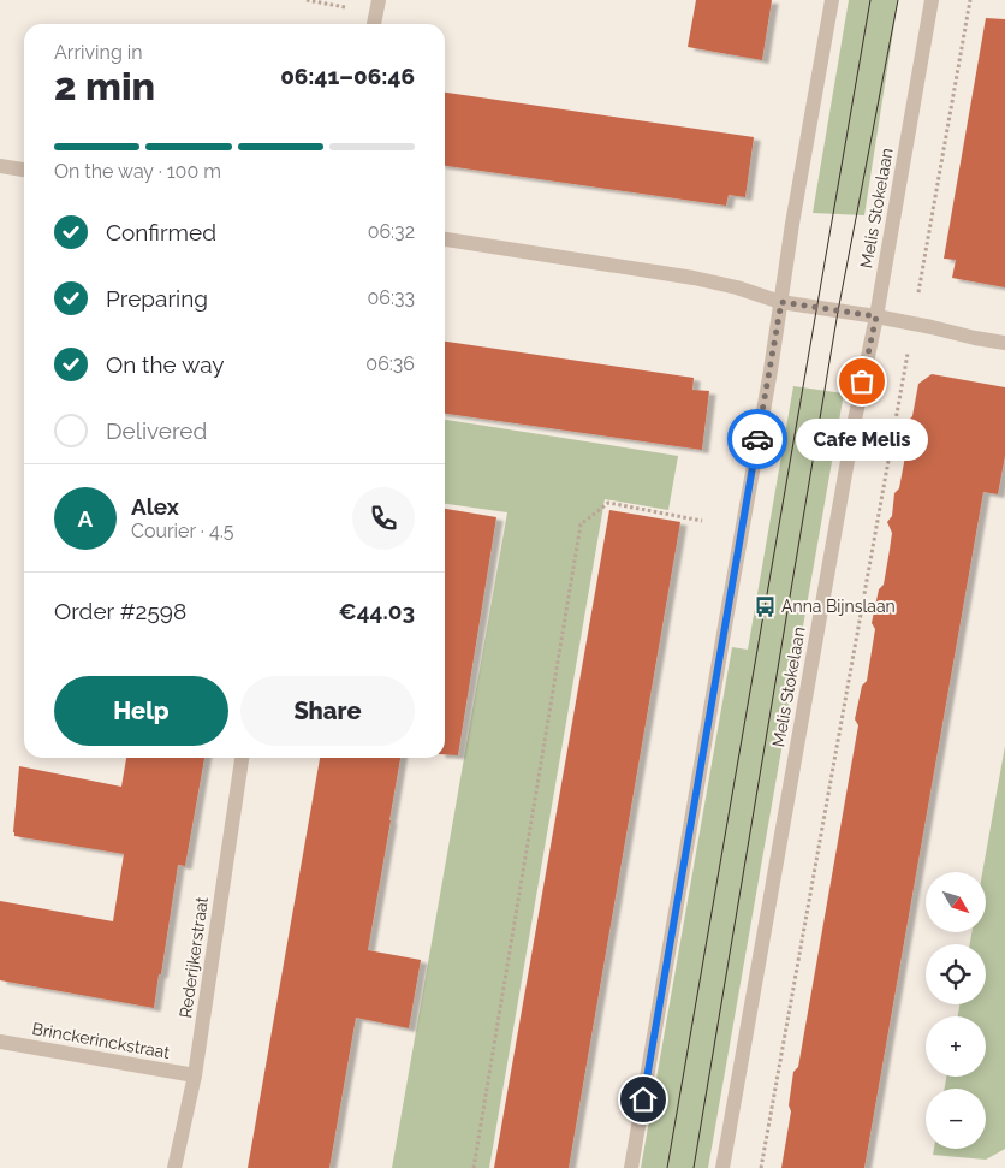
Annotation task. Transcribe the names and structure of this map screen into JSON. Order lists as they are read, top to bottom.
{
  "streets": {
    "street": ["Melis Stokelaan", "Rederijkerstraat", "Brinckerinckstraat"]
  },
  "crossings": [
    ["Rederijkerstraat", "Brinckerinckstraat"]
  ],
  "places": {
    "other": ["Cafe Melis"],
    "bus stop": ["Anna Bijnslaan"]
  },
  "north": "bottom right",
  "page": {
    "heading": ["2 min", "Arriving in", "06:41–06:46"],
    "panel": [
      "Alex",
      "Courier · 4.5",
      "Order #2598",
      "€44.03"
    ],
    "bar": "On the way · 100 m",
    "list": [
      ["Confirmed", "06:32"],
      ["Preparing", "06:33"],
      ["On the way", "06:36"],
      "Delivered"
    ],
    "bubble": "Cafe Melis",
    "round": "A",
    "buttons": ["Help", "Share"],
    "map_buttons": ["+", "−"]
  }
}
